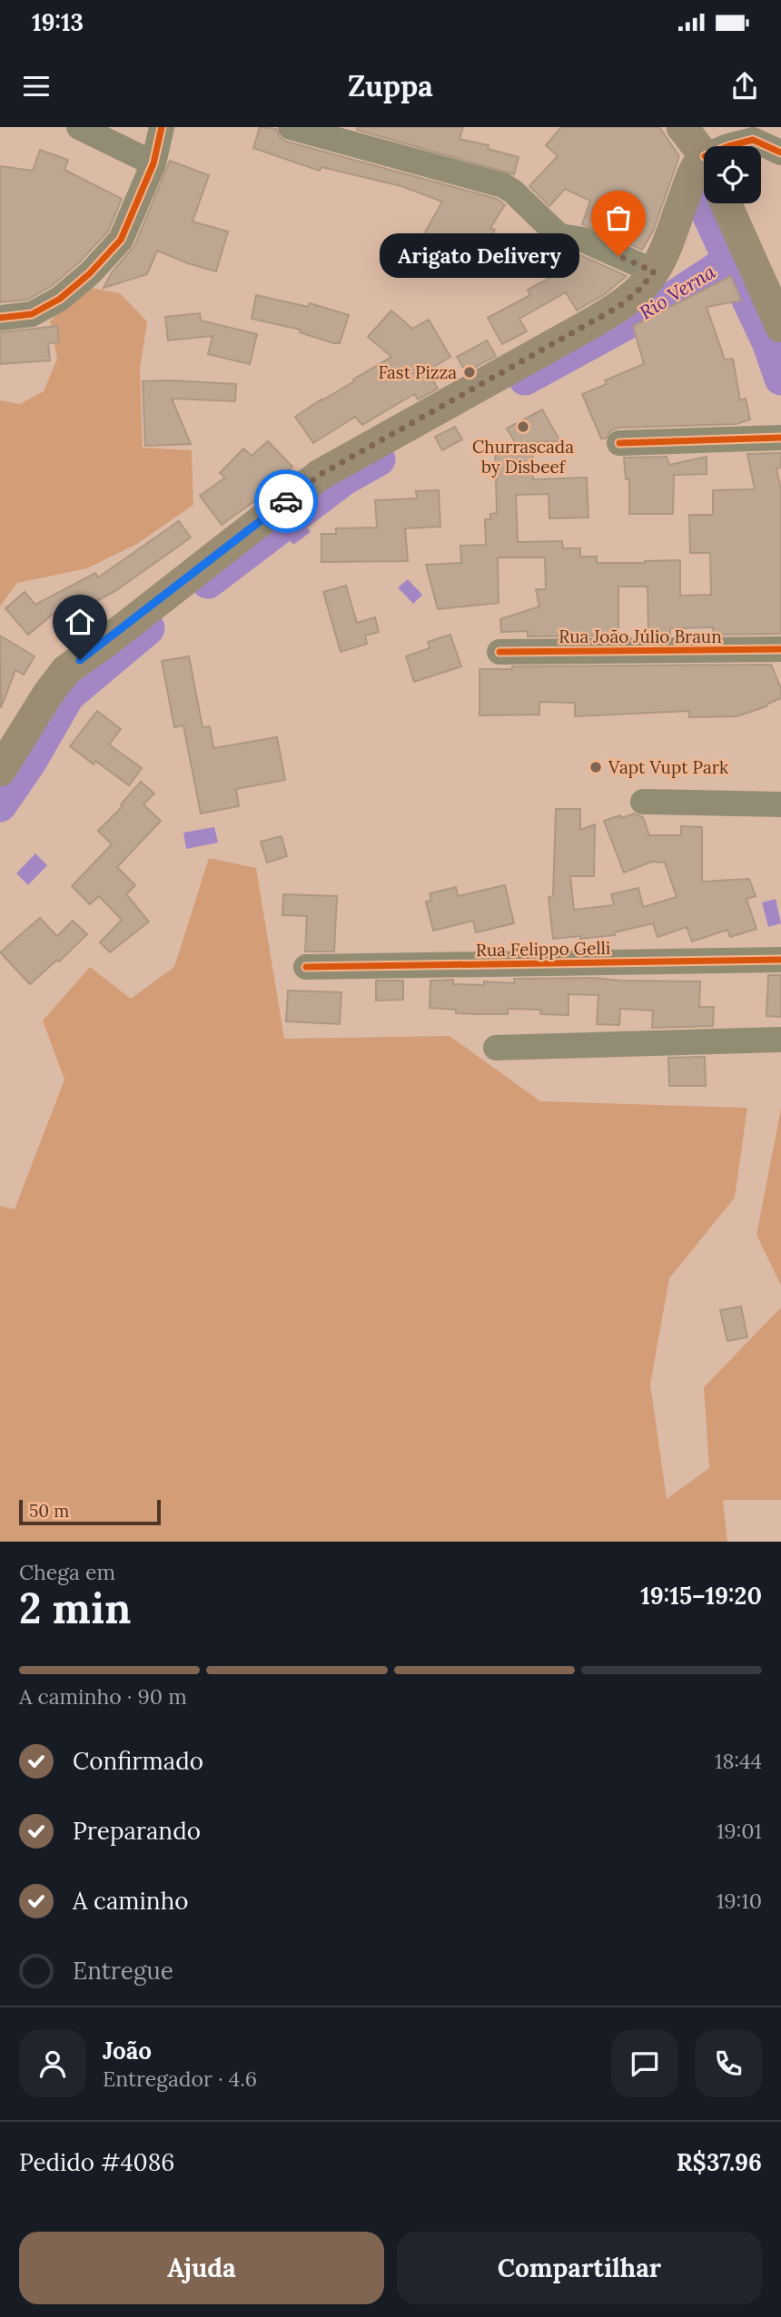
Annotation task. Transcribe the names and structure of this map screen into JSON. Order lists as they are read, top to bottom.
{
  "streets": {
    "street": ["Rua João Júlio Braun", "Rua Felippo Gelli"]
  },
  "water": ["Rio Verna"],
  "places": [
    "Arigato Delivery",
    "Fast Pizza",
    "Churrascada by Disbeef",
    "Vapt Vupt Park"
  ],
  "scale_bar": "50 m",
  "page": {
    "status": "19:13",
    "header": "Zuppa",
    "bubble": "Arigato Delivery",
    "scale": "50 m",
    "heading": ["2 min", "Chega em", "19:15–19:20"],
    "panel": [
      "João",
      "Entregador · 4.6",
      "Pedido #4086",
      "R$37.96"
    ],
    "bar": "A caminho · 90 m",
    "list": [
      ["Confirmado", "18:44"],
      ["Preparando", "19:01"],
      ["A caminho", "19:10"],
      "Entregue"
    ],
    "buttons": ["Ajuda", "Compartilhar"]
  }
}
